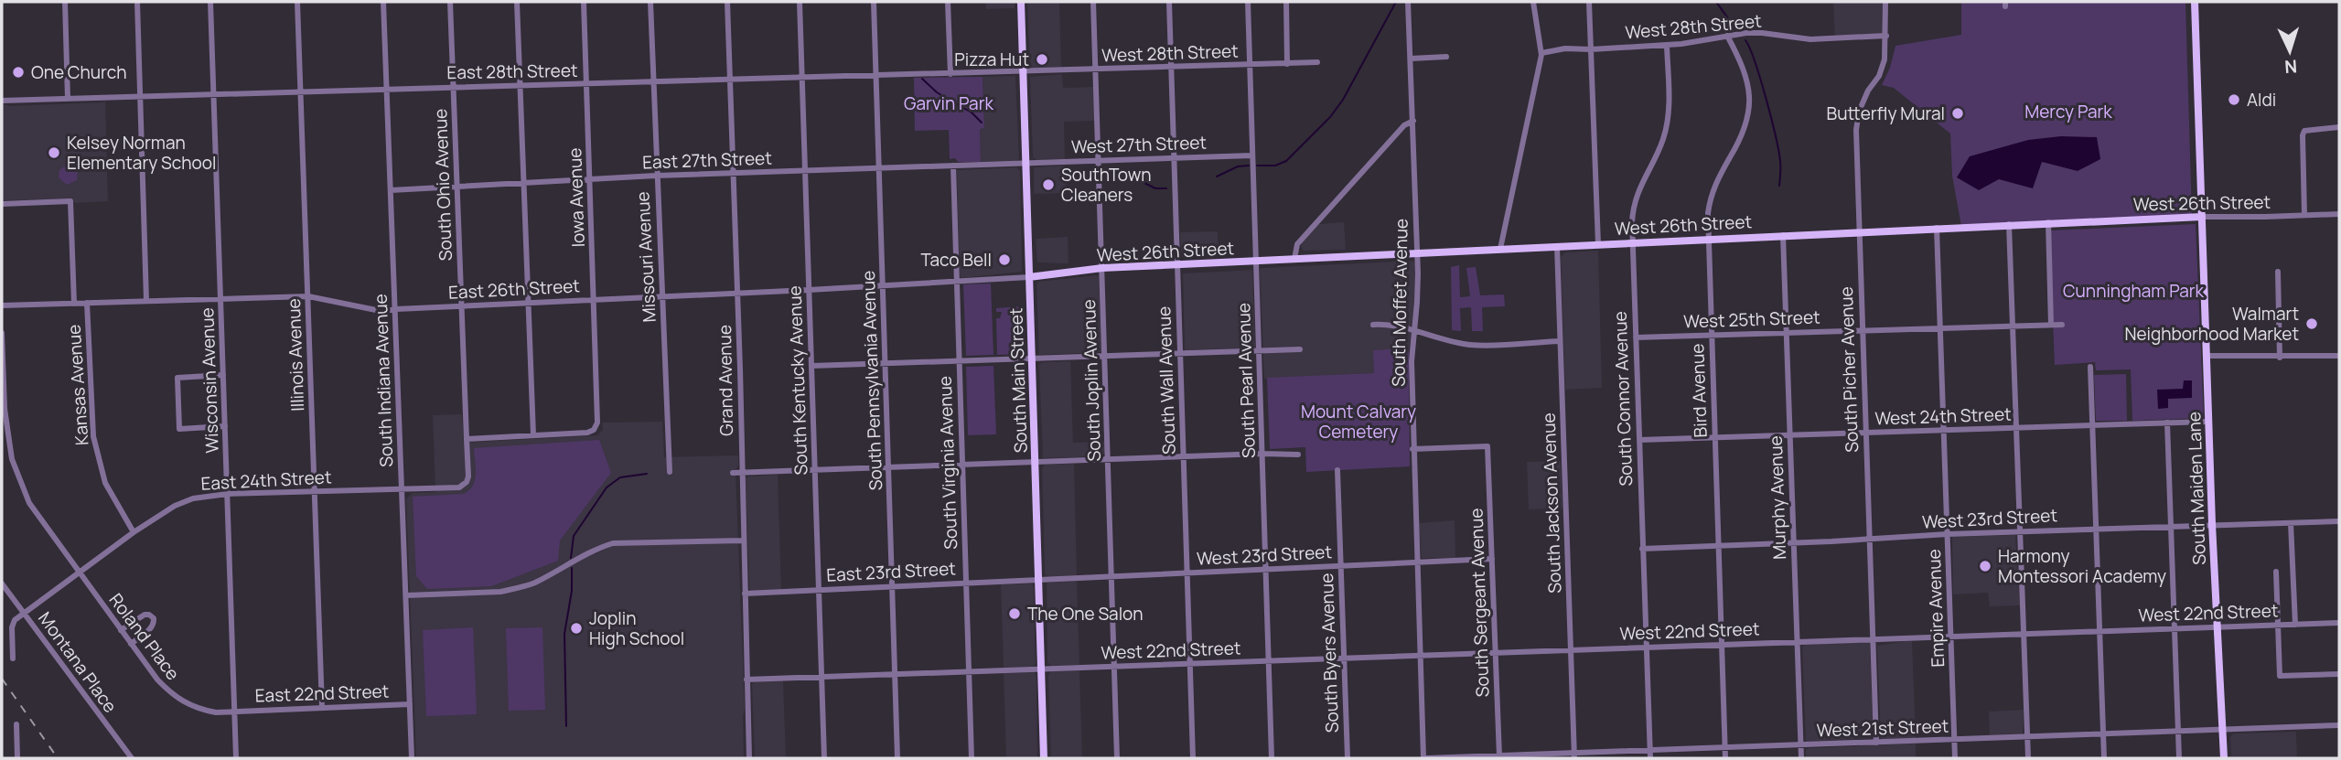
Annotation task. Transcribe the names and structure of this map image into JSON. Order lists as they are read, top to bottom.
{
  "streets": {
    "main road": ["West 26th Street", "South Main Street", "South Maiden Lane"],
    "street": [
      "West 28th Street",
      "East 28th Street",
      "West 27th Street",
      "East 27th Street",
      "South Ohio Avenue",
      "Iowa Avenue",
      "Missouri Avenue",
      "East 26th Street",
      "South Moffet Avenue",
      "West 25th Street",
      "Illinois Avenue",
      "South Picher Avenue",
      "Wisconsin Avenue",
      "South Indiana Avenue",
      "Grand Avenue",
      "South Kentucky Avenue",
      "South Pennsylvania Avenue",
      "South Joplin Avenue",
      "South Wall Avenue",
      "South Pearl Avenue",
      "Kansas Avenue",
      "Bird Avenue",
      "South Connor Avenue",
      "West 24th Street",
      "South Virginia Avenue",
      "East 24th Street",
      "Murphy Avenue",
      "South Jackson Avenue",
      "West 23rd Street",
      "East 23rd Street",
      "South Sergeant Avenue",
      "Empire Avenue",
      "West 22nd Street",
      "Roland Place",
      "South Byers Avenue",
      "Montana Place",
      "East 22nd Street",
      "West 21st Street"
    ]
  },
  "crossings": [
    ["West 28th Street", "East 28th Street"],
    ["West 28th Street", "South Picher Avenue"],
    ["West 28th Street", "South Main Street"],
    ["West 28th Street", "South Joplin Avenue"],
    ["West 28th Street", "South Wall Avenue"],
    ["West 28th Street", "South Pearl Avenue"],
    ["West 28th Street", "Bird Avenue"],
    ["West 28th Street", "South Connor Avenue"],
    ["East 28th Street", "South Ohio Avenue"],
    ["East 28th Street", "Iowa Avenue"],
    ["East 28th Street", "Missouri Avenue"],
    ["East 28th Street", "Illinois Avenue"],
    ["East 28th Street", "Wisconsin Avenue"],
    ["East 28th Street", "South Indiana Avenue"],
    ["East 28th Street", "Grand Avenue"],
    ["East 28th Street", "South Kentucky Avenue"],
    ["East 28th Street", "South Pennsylvania Avenue"],
    ["East 28th Street", "South Main Street"],
    ["West 27th Street", "East 27th Street"],
    ["West 27th Street", "South Main Street"],
    ["West 27th Street", "South Joplin Avenue"],
    ["West 27th Street", "South Wall Avenue"],
    ["West 27th Street", "South Pearl Avenue"],
    ["East 27th Street", "South Ohio Avenue"],
    ["East 27th Street", "Iowa Avenue"],
    ["East 27th Street", "Missouri Avenue"],
    ["East 27th Street", "South Indiana Avenue"],
    ["East 27th Street", "Grand Avenue"],
    ["East 27th Street", "South Kentucky Avenue"],
    ["East 27th Street", "South Pennsylvania Avenue"],
    ["East 27th Street", "South Main Street"],
    ["East 27th Street", "South Virginia Avenue"],
    ["South Ohio Avenue", "East 26th Street"],
    ["South Ohio Avenue", "East 24th Street"],
    ["Iowa Avenue", "East 26th Street"],
    ["West 26th Street", "East 26th Street"],
    ["West 26th Street", "South Moffet Avenue"],
    ["West 26th Street", "South Picher Avenue"],
    ["West 26th Street", "South Main Street"],
    ["West 26th Street", "South Joplin Avenue"],
    ["West 26th Street", "South Wall Avenue"],
    ["West 26th Street", "South Pearl Avenue"],
    ["West 26th Street", "Bird Avenue"],
    ["West 26th Street", "South Connor Avenue"],
    ["West 26th Street", "South Maiden Lane"],
    ["West 26th Street", "Murphy Avenue"],
    ["West 26th Street", "South Jackson Avenue"],
    ["West 26th Street", "Empire Avenue"],
    ["Missouri Avenue", "East 26th Street"],
    ["East 26th Street", "Illinois Avenue"],
    ["East 26th Street", "Wisconsin Avenue"],
    ["East 26th Street", "South Indiana Avenue"],
    ["East 26th Street", "Grand Avenue"],
    ["East 26th Street", "South Kentucky Avenue"],
    ["East 26th Street", "South Pennsylvania Avenue"],
    ["East 26th Street", "South Main Street"],
    ["East 26th Street", "Kansas Avenue"],
    ["East 26th Street", "South Virginia Avenue"],
    ["South Moffet Avenue", "West 23rd Street"],
    ["South Moffet Avenue", "South Sergeant Avenue"],
    ["South Moffet Avenue", "West 22nd Street"],
    ["South Moffet Avenue", "West 21st Street"],
    ["West 25th Street", "South Picher Avenue"],
    ["West 25th Street", "Bird Avenue"],
    ["West 25th Street", "South Connor Avenue"],
    ["West 25th Street", "Murphy Avenue"],
    ["West 25th Street", "Empire Avenue"],
    ["Illinois Avenue", "East 24th Street"],
    ["Illinois Avenue", "East 22nd Street"],
    ["South Picher Avenue", "West 24th Street"],
    ["South Picher Avenue", "West 23rd Street"],
    ["South Picher Avenue", "West 22nd Street"],
    ["South Picher Avenue", "West 21st Street"],
    ["Wisconsin Avenue", "East 24th Street"],
    ["Wisconsin Avenue", "Roland Place"],
    ["Wisconsin Avenue", "East 22nd Street"],
    ["South Indiana Avenue", "East 24th Street"],
    ["South Indiana Avenue", "East 22nd Street"],
    ["Grand Avenue", "East 23rd Street"],
    ["Grand Avenue", "West 22nd Street"],
    ["South Kentucky Avenue", "East 23rd Street"],
    ["South Kentucky Avenue", "West 22nd Street"],
    ["South Pennsylvania Avenue", "East 23rd Street"],
    ["South Pennsylvania Avenue", "West 22nd Street"],
    ["South Main Street", "West 23rd Street"],
    ["South Main Street", "East 23rd Street"],
    ["South Main Street", "West 22nd Street"],
    ["South Joplin Avenue", "West 23rd Street"],
    ["South Joplin Avenue", "West 22nd Street"],
    ["South Wall Avenue", "West 23rd Street"],
    ["South Wall Avenue", "West 22nd Street"],
    ["South Pearl Avenue", "West 23rd Street"],
    ["South Pearl Avenue", "West 22nd Street"],
    ["Kansas Avenue", "East 24th Street"],
    ["Bird Avenue", "West 24th Street"],
    ["Bird Avenue", "West 23rd Street"],
    ["Bird Avenue", "West 22nd Street"],
    ["Bird Avenue", "West 21st Street"],
    ["South Connor Avenue", "West 24th Street"],
    ["South Connor Avenue", "West 23rd Street"],
    ["South Connor Avenue", "West 22nd Street"],
    ["South Connor Avenue", "West 21st Street"],
    ["West 24th Street", "South Maiden Lane"],
    ["West 24th Street", "Murphy Avenue"],
    ["West 24th Street", "Empire Avenue"],
    ["South Virginia Avenue", "East 23rd Street"],
    ["South Virginia Avenue", "West 22nd Street"],
    ["East 24th Street", "Roland Place"],
    ["East 24th Street", "Montana Place"],
    ["South Maiden Lane", "West 23rd Street"],
    ["South Maiden Lane", "West 22nd Street"],
    ["South Maiden Lane", "West 21st Street"],
    ["Murphy Avenue", "West 23rd Street"],
    ["Murphy Avenue", "West 22nd Street"],
    ["Murphy Avenue", "West 21st Street"],
    ["South Jackson Avenue", "West 22nd Street"],
    ["South Jackson Avenue", "West 21st Street"],
    ["West 23rd Street", "East 23rd Street"],
    ["West 23rd Street", "South Sergeant Avenue"],
    ["West 23rd Street", "Empire Avenue"],
    ["West 23rd Street", "South Byers Avenue"],
    ["South Sergeant Avenue", "West 22nd Street"],
    ["South Sergeant Avenue", "West 21st Street"],
    ["Empire Avenue", "West 22nd Street"],
    ["Empire Avenue", "West 21st Street"],
    ["West 22nd Street", "South Byers Avenue"],
    ["Roland Place", "East 22nd Street"]
  ],
  "parks": [
    "Garvin Park",
    "Mercy Park",
    "Cunningham Park",
    "Mount Calvary Cemetery"
  ],
  "places": [
    "Pizza Hut",
    "One Church",
    "Aldi",
    "Butterfly Mural",
    "Kelsey Norman Elementary School",
    "SouthTown Cleaners",
    "Taco Bell",
    "Walmart Neighborhood Market",
    "Harmony Montessori Academy",
    "The One Salon",
    "Joplin High School"
  ],
  "north": "bottom"
}
